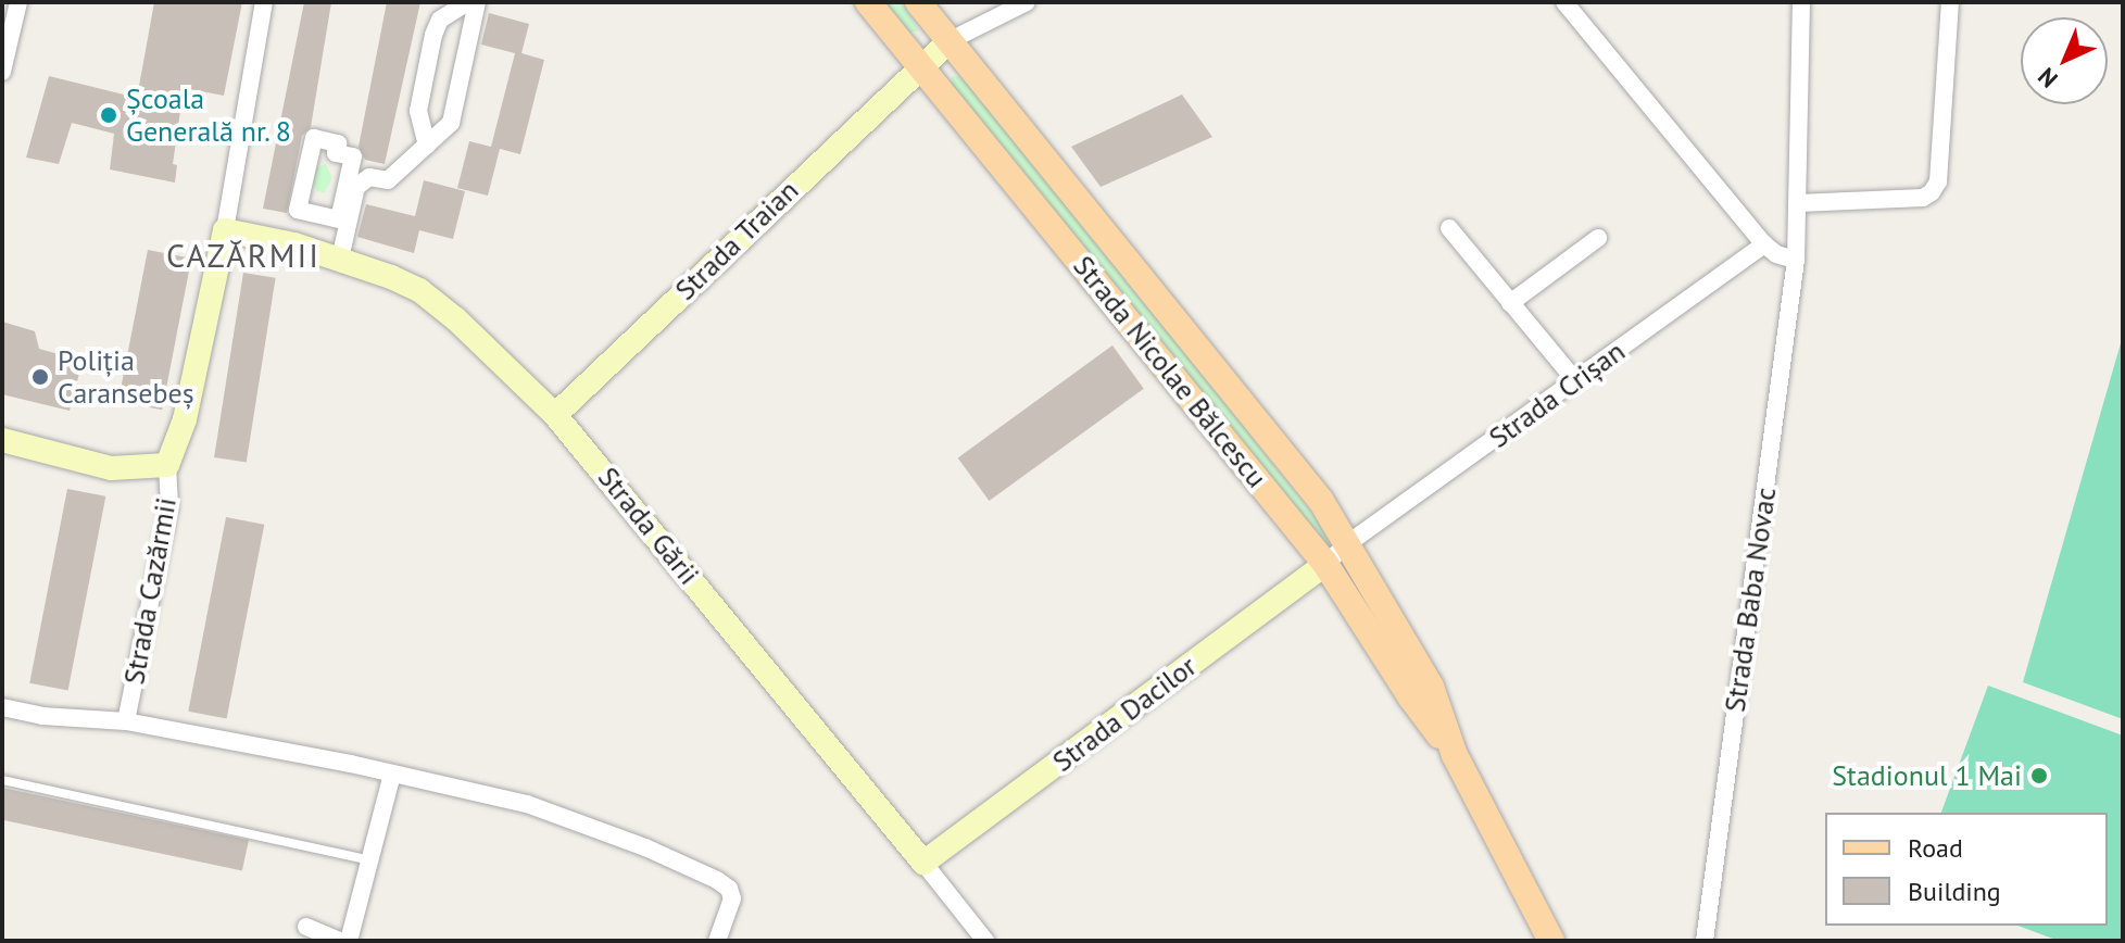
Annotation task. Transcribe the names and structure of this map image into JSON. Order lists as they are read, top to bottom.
{
  "streets": {
    "main road": ["Strada Nicolae Bălcescu"],
    "street": [
      "Strada Traian",
      "Strada Crișan",
      "Strada Gării",
      "Strada Cazărmii",
      "Strada Baba Novac",
      "Strada Dacilor"
    ]
  },
  "crossings": [
    ["Strada Traian", "Strada Nicolae Bălcescu"],
    ["Strada Traian", "Strada Gării"],
    ["Strada Nicolae Bălcescu", "Strada Crișan"],
    ["Strada Nicolae Bălcescu", "Strada Dacilor"],
    ["Strada Crișan", "Strada Dacilor"],
    ["Strada Gării", "Strada Cazărmii"],
    ["Strada Gării", "Strada Dacilor"]
  ],
  "districts": ["CAZĂRMII"],
  "places": ["Școala Generală nr. 8", "Poliția Caransebeș", "Stadionul 1 Mai"],
  "legend": ["Road", "Building"],
  "north": "bottom left"
}
